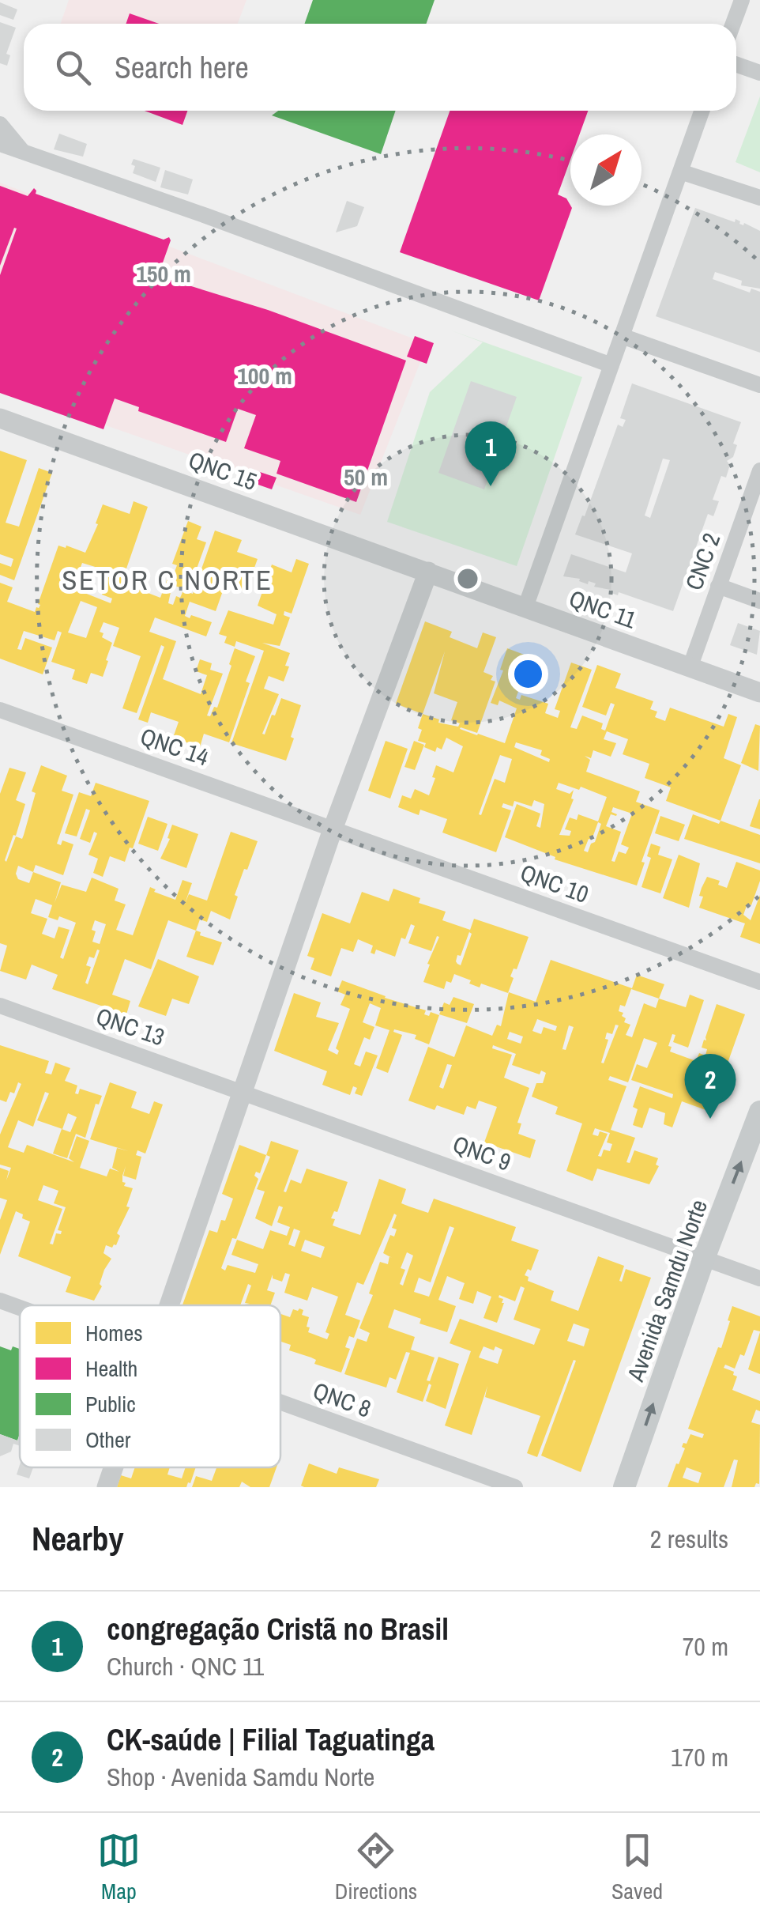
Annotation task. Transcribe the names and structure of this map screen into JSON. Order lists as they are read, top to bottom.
{
  "streets": {
    "main road": ["Avenida Samdu Norte"],
    "street": [
      "QNC 15",
      "CNC 2",
      "QNC 11",
      "QNC 14",
      "QNC 10",
      "QNC 13",
      "QNC 9",
      "QNC 8"
    ]
  },
  "crossings": [
    ["QNC 15", "QNC 11"],
    ["CNC 2", "QNC 11"],
    ["QNC 14", "QNC 10"],
    ["QNC 13", "QNC 9"],
    ["QNC 9", "Avenida Samdu Norte"]
  ],
  "one_way": ["Avenida Samdu Norte"],
  "districts": ["SETOR C NORTE"],
  "legend": [
    "Homes",
    "Health",
    "Public",
    "Other"
  ],
  "north": "top right",
  "page": {
    "search": "Search here",
    "pins": ["1", "2"],
    "heading": ["Nearby", "2 results"],
    "list": [
      {
        "mark": "1",
        "name": "congregação Cristã no Brasil",
        "note": "Church · QNC 11",
        "value": "70 m"
      },
      {
        "mark": "2",
        "name": "CK-saúde | Filial Taguatinga",
        "note": "Shop · Avenida Samdu Norte",
        "value": "170 m"
      }
    ],
    "nav": ["Map", "Directions", "Saved"]
  },
  "rings": ["150 m", "100 m", "50 m"]
}
